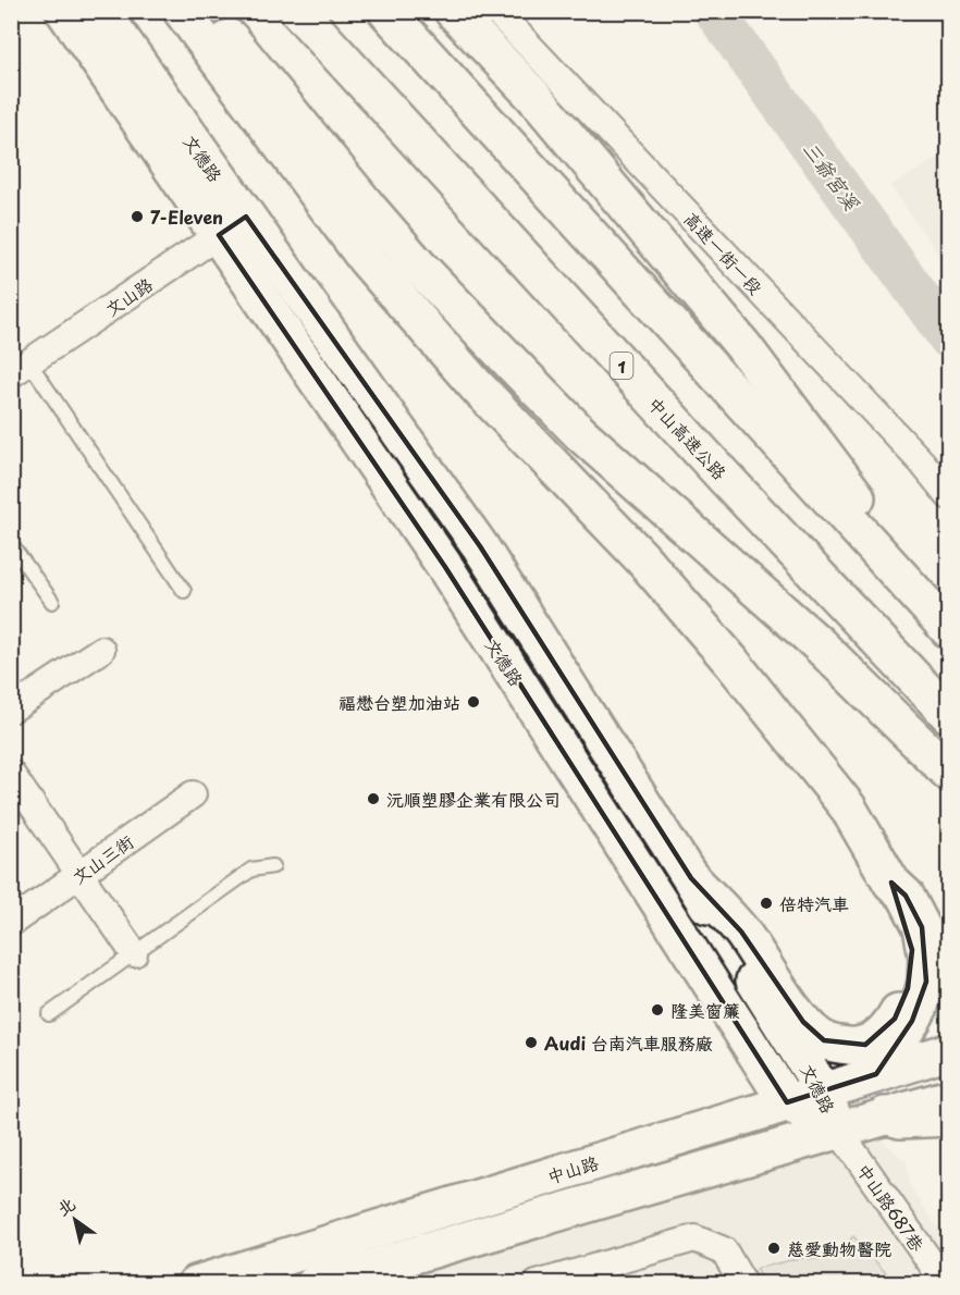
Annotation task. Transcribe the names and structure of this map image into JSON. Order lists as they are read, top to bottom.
{
  "streets": {
    "main road": [
      "文德路",
      "1",
      "中山高速公路",
      "中山路"
    ],
    "street": [
      "高速一街一段",
      "文山路",
      "文山三街",
      "中山路687巷"
    ]
  },
  "crossings": [
    ["文德路", "文山路"],
    ["文德路", "中山路"],
    ["文德路", "中山路687巷"]
  ],
  "water": ["三爺宮溪"],
  "places": [
    "7-Eleven",
    "福懋台塑加油站",
    "沅順塑膠企業有限公司",
    "倍特汽車",
    "隆美窗簾",
    "Audi 台南汽車服務廠",
    "慈愛動物醫院"
  ],
  "north": "top left"
}
